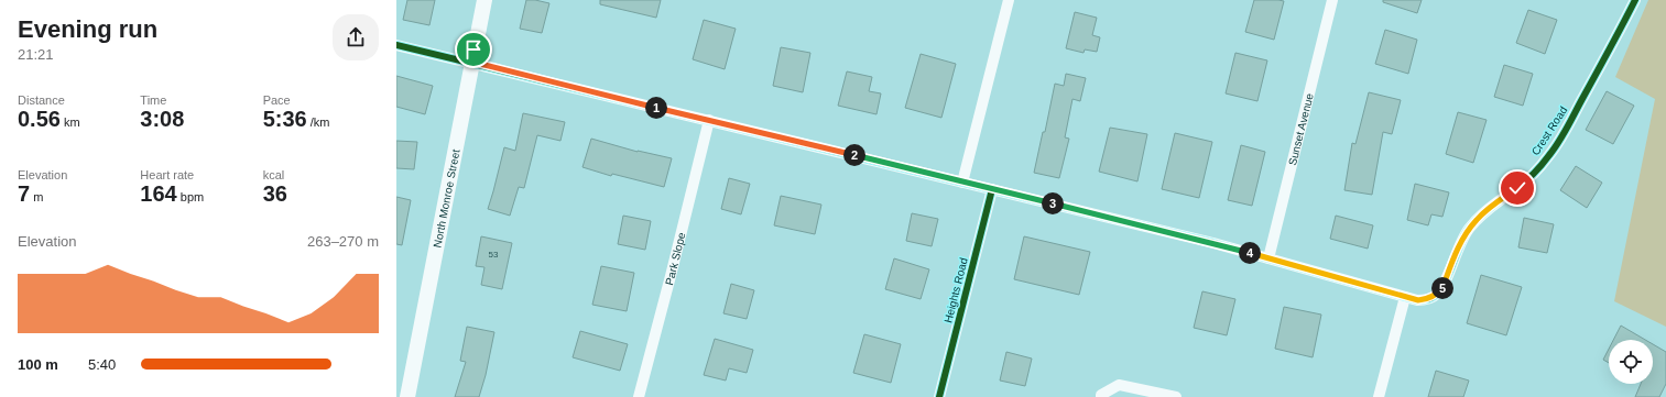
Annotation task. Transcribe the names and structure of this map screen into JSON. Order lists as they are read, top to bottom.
{
  "streets": {
    "main road": ["North Monroe Street"],
    "street": [
      "Sunset Avenue",
      "Crest Road",
      "Park Slope",
      "Heights Road"
    ]
  },
  "house_numbers": ["53"],
  "page": {
    "heading": ["Evening run", "21:21"],
    "stats": [
      ["Distance", "0.56 km"],
      ["Time", "3:08"],
      ["Pace", "5:36 /km"],
      ["Elevation", "7 m"],
      ["Heart rate", "164 bpm"],
      ["kcal", "36"]
    ],
    "pins": [
      "1",
      "2",
      "3",
      "4",
      "5"
    ],
    "chart": ["Elevation", "263–270 m"],
    "list": [
      {
        "name": "100 m",
        "note": "5:40"
      }
    ]
  }
}
